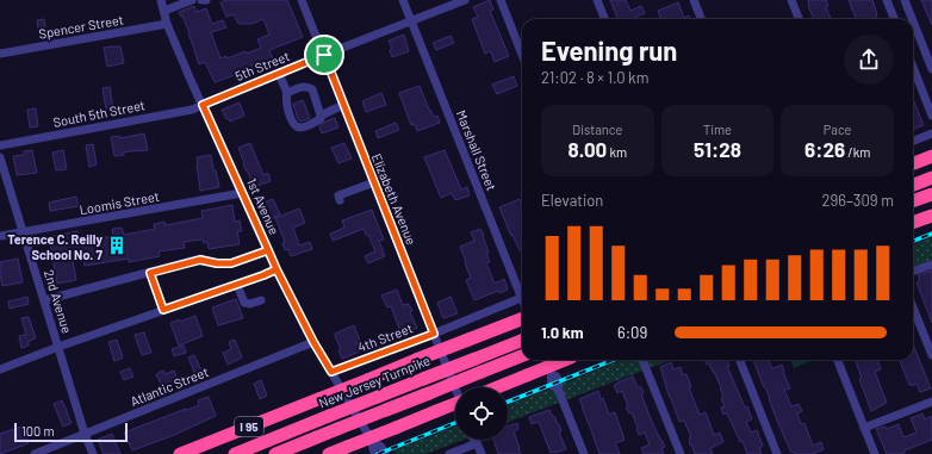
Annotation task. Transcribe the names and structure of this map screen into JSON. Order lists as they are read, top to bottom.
{
  "streets": {
    "highway": ["New Jersey Turnpike", "I 95"],
    "street": [
      "Spencer Street",
      "5th Street",
      "South 5th Street",
      "Marshall Street",
      "Elizabeth Avenue",
      "Loomis Street",
      "1st Avenue",
      "2nd Avenue",
      "4th Street",
      "Atlantic Street"
    ]
  },
  "crossings": [
    ["Spencer Street", "1st Avenue"],
    ["5th Street", "South 5th Street"],
    ["5th Street", "Marshall Street"],
    ["5th Street", "Elizabeth Avenue"],
    ["5th Street", "1st Avenue"],
    ["South 5th Street", "1st Avenue"],
    ["Elizabeth Avenue", "4th Street"],
    ["Loomis Street", "1st Avenue"],
    ["Loomis Street", "2nd Avenue"],
    ["1st Avenue", "4th Street"],
    ["1st Avenue", "Atlantic Street"],
    ["2nd Avenue", "Atlantic Street"]
  ],
  "places": {
    "building": ["Terence C. Reilly School No. 7"]
  },
  "scale_bar": "100 m",
  "page": {
    "heading": ["Evening run", "21:02 · 8 × 1.0 km"],
    "stats": [
      ["Distance", "8.00 km"],
      ["Time", "51:28"],
      ["Pace", "6:26 /km"]
    ],
    "chart": ["Elevation", "296–309 m"],
    "list": [
      {
        "name": "1.0 km",
        "note": "6:09"
      }
    ],
    "scale": "100 m"
  }
}
